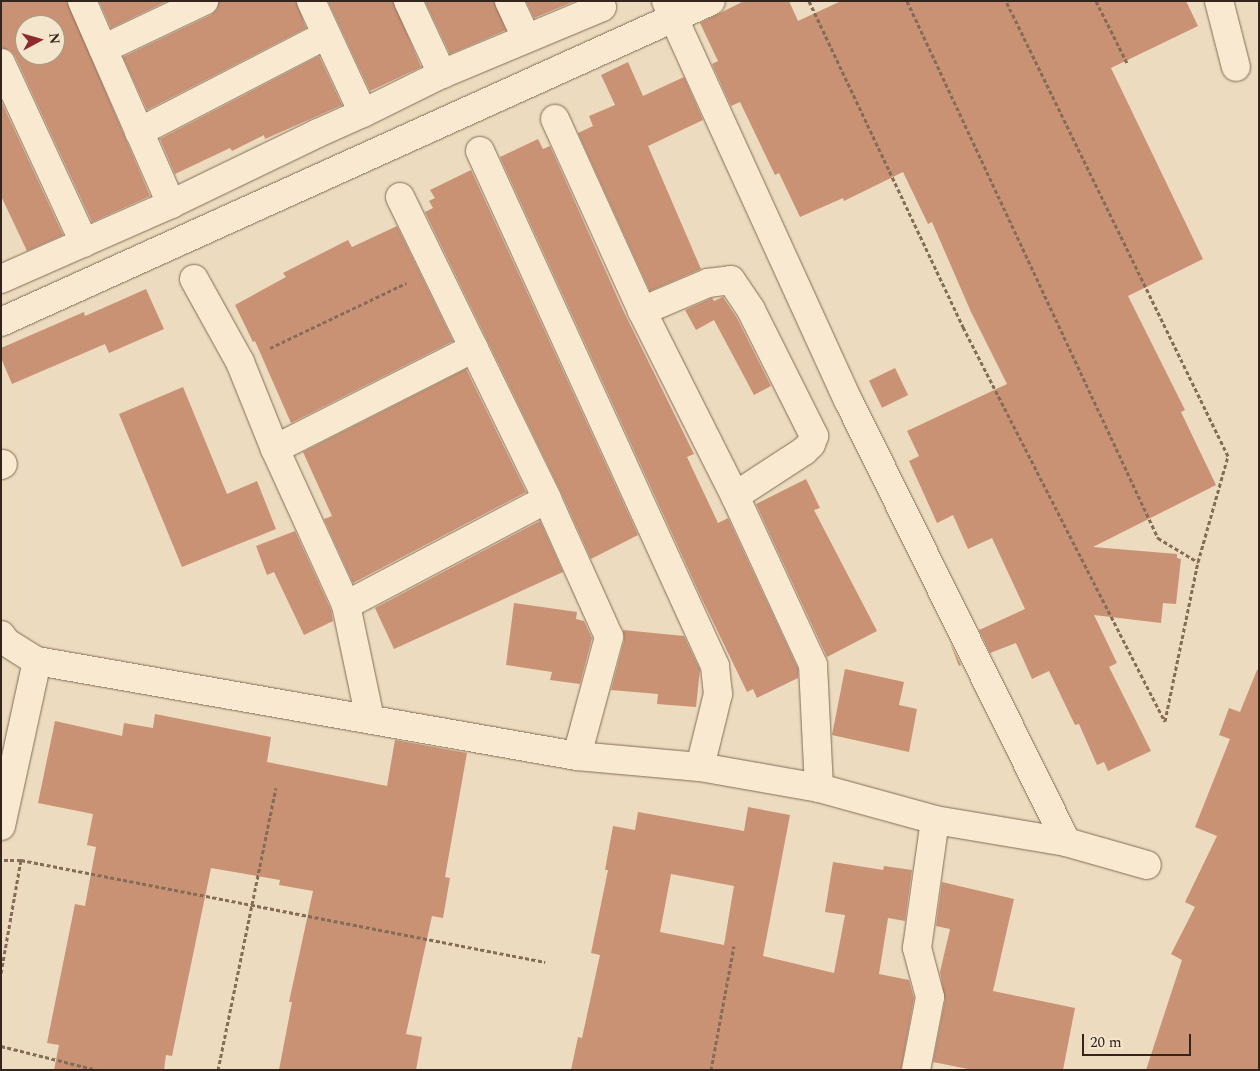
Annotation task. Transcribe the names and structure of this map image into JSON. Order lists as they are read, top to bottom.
{
  "scale_bar": "20 m",
  "north": "right"
}
